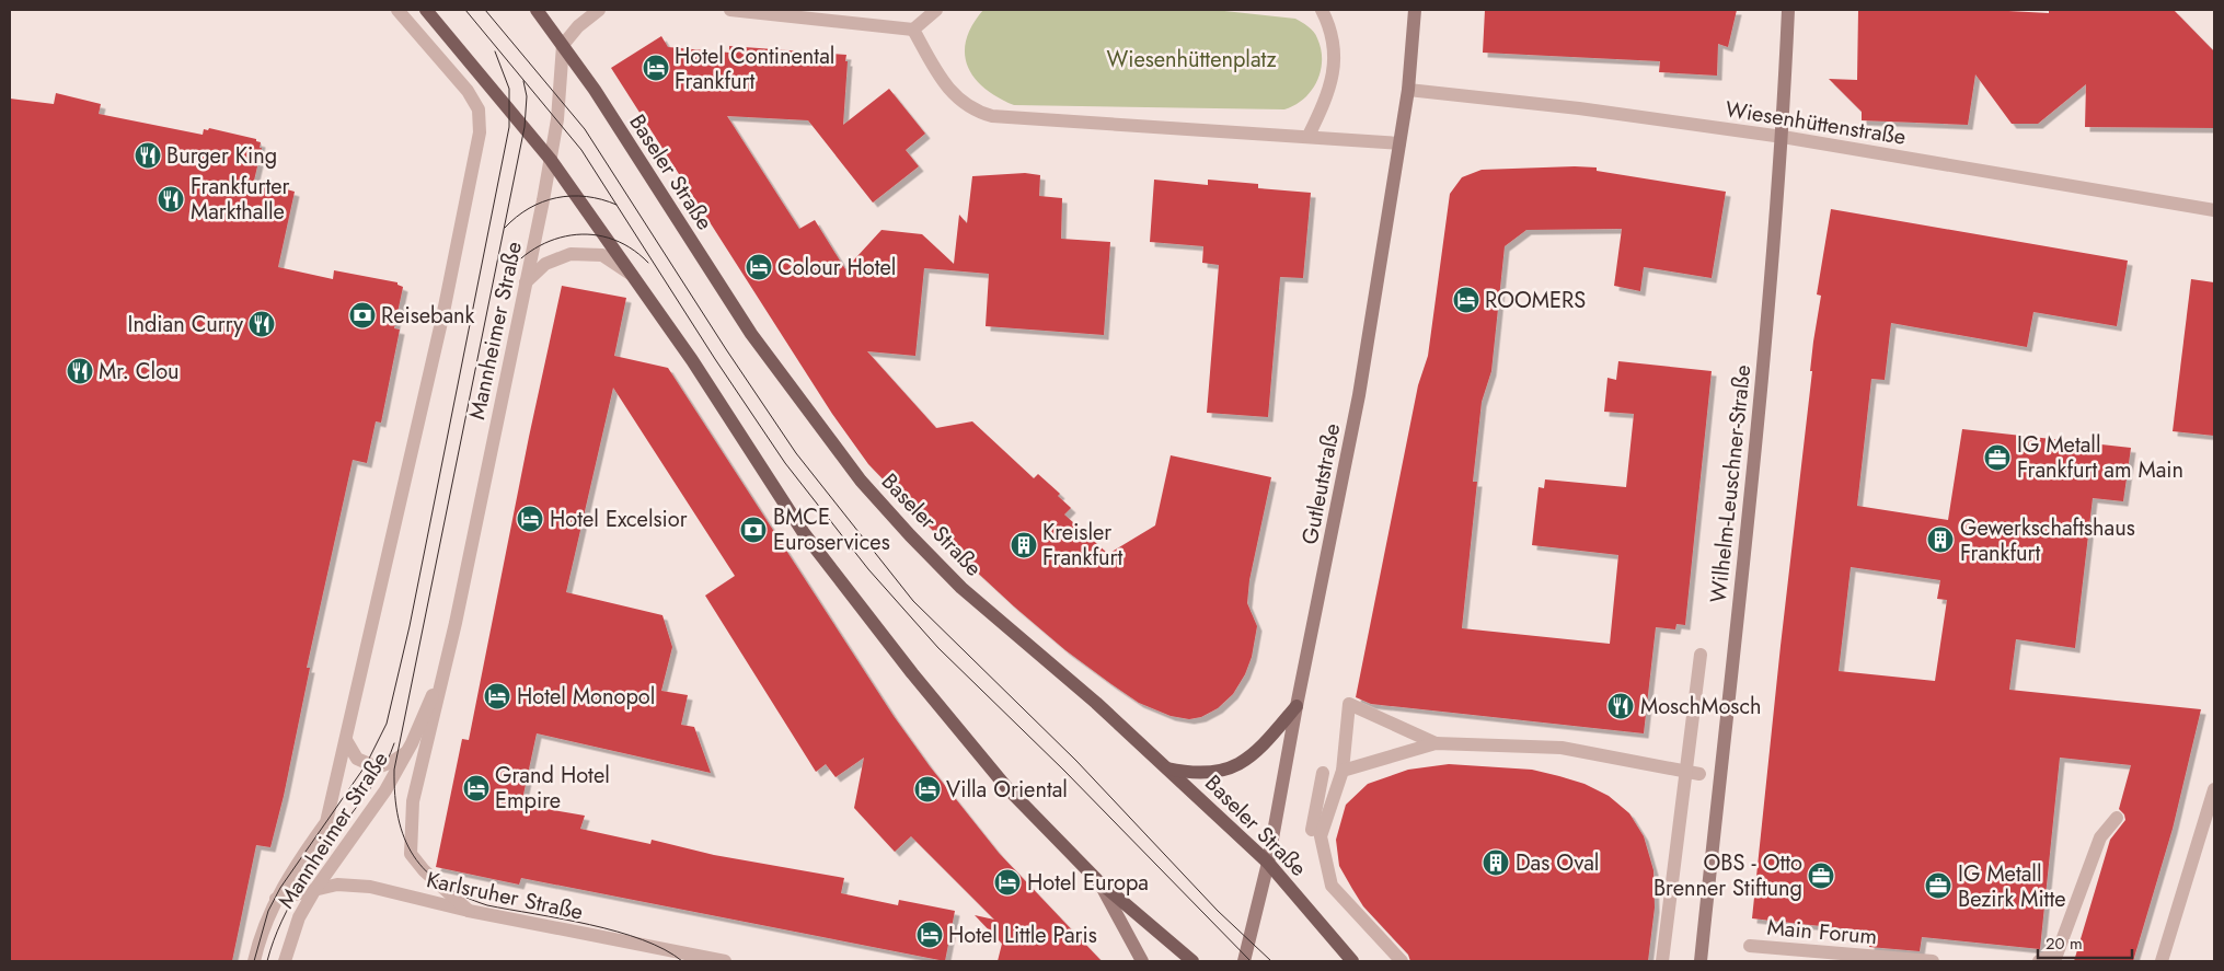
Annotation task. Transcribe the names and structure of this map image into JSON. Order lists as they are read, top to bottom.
{
  "streets": {
    "main road": ["Baseler Straße", "Gutleutstraße", "Wilhelm-Leuschner-Straße"],
    "street": [
      "Wiesenhüttenstraße",
      "Mannheimer Straße",
      "Karlsruher Straße",
      "Main Forum"
    ]
  },
  "crossings": [
    ["Wiesenhüttenstraße", "Gutleutstraße"],
    ["Wiesenhüttenstraße", "Wilhelm-Leuschner-Straße"],
    ["Baseler Straße", "Mannheimer Straße"],
    ["Baseler Straße", "Gutleutstraße"],
    ["Mannheimer Straße", "Karlsruher Straße"]
  ],
  "parks": ["Wiesenhüttenplatz"],
  "places": {
    "hotel": [
      "Hotel Continental Frankfurt",
      "Colour Hotel",
      "ROOMERS",
      "Hotel Excelsior",
      "Hotel Monopol",
      "Grand Hotel Empire",
      "Villa Oriental",
      "Hotel Europa",
      "Hotel Little Paris"
    ],
    "restaurant": [
      "Burger King",
      "Frankfurter Markthalle",
      "Indian Curry",
      "Mr. Clou",
      "MoschMosch"
    ],
    "bank": ["Reisebank", "BMCE Euroservices"],
    "office": ["IG Metall Frankfurt am Main", "OBS - Otto Brenner Stiftung", "IG Metall Bezirk Mitte"],
    "building": ["Gewerkschaftshaus Frankfurt", "Kreisler Frankfurt", "Das Oval"]
  },
  "scale_bar": "20 m"
}
